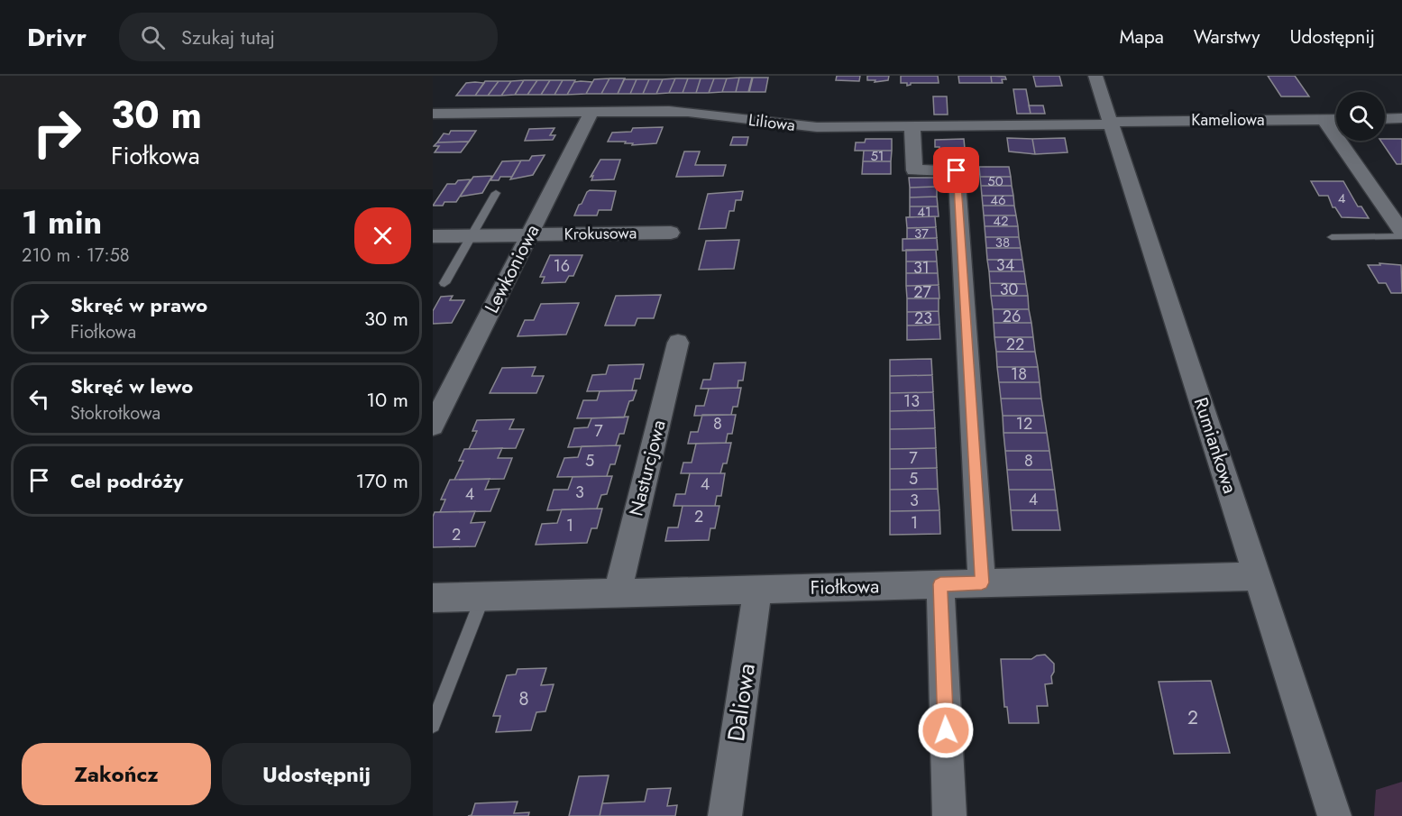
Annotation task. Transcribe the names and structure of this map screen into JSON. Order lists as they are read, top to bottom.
{
  "streets": {
    "street": [
      "Kameliowa",
      "Liliowa",
      "Krokusowa",
      "Lewkoniowa",
      "Rumiankowa",
      "Nasturcjowa",
      "Fiołkowa",
      "Daliowa"
    ]
  },
  "crossings": [
    ["Kameliowa", "Liliowa"],
    ["Kameliowa", "Rumiankowa"],
    ["Liliowa", "Lewkoniowa"],
    ["Liliowa", "Rumiankowa"],
    ["Krokusowa", "Lewkoniowa"],
    ["Rumiankowa", "Fiołkowa"],
    ["Nasturcjowa", "Fiołkowa"],
    ["Fiołkowa", "Daliowa"]
  ],
  "house_numbers": [
    "51",
    "50",
    "4",
    "46",
    "41",
    "42",
    "37",
    "38",
    "34",
    "16",
    "31",
    "30",
    "27",
    "26",
    "23",
    "22",
    "18",
    "13",
    "8",
    "12",
    "7",
    "7",
    "5",
    "8",
    "5",
    "4",
    "3",
    "4",
    "4",
    "3",
    "2",
    "1",
    "1",
    "2",
    "8",
    "2"
  ],
  "page": {
    "header": "Drivr",
    "search": "Szukaj tutaj",
    "nav": ["Mapa", "Warstwy", "Udostępnij"],
    "turn": ["30 m", "Fiołkowa"],
    "heading": ["1 min", "210 m · 17:58"],
    "list": [
      {
        "name": "Skręć w prawo",
        "note": "Fiołkowa",
        "value": "30 m"
      },
      {
        "name": "Skręć w lewo",
        "note": "Stokrotkowa",
        "value": "10 m"
      },
      {
        "name": "Cel podróży",
        "value": "170 m"
      }
    ],
    "buttons": ["Zakończ", "Udostępnij"]
  }
}
